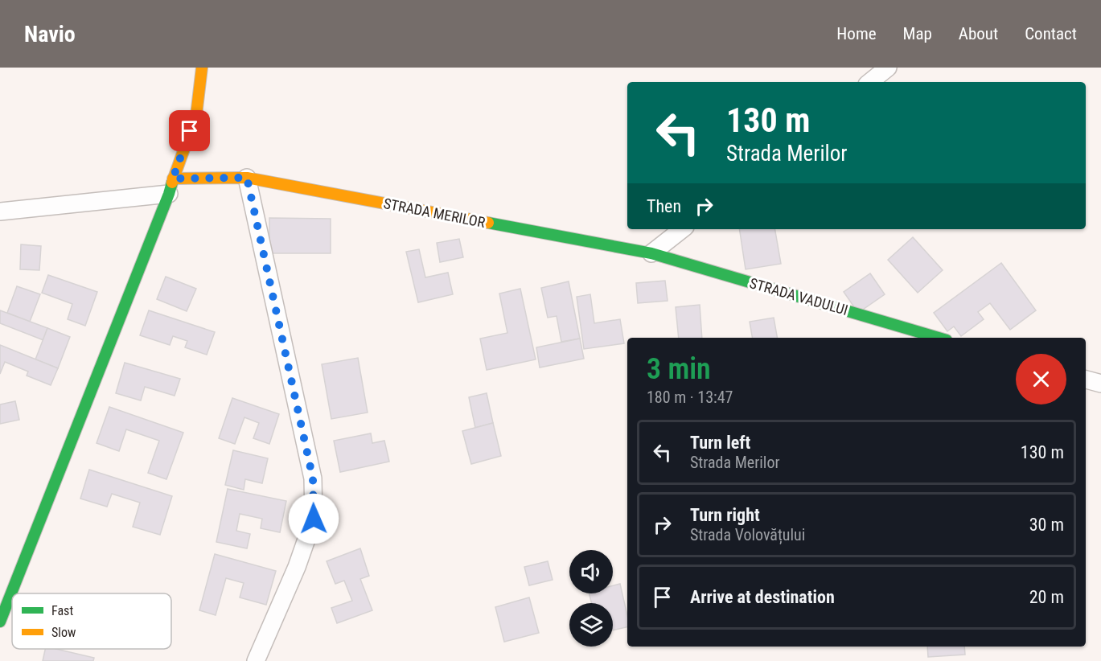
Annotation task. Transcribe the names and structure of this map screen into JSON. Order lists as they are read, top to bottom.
{
  "streets": {
    "street": ["STRADA MERILOR", "STRADA VADULUI"]
  },
  "crossings": [
    ["STRADA MERILOR", "STRADA VADULUI"]
  ],
  "legend": ["Fast", "Slow"],
  "page": {
    "header": "Navio",
    "nav": [
      "Home",
      "Map",
      "About",
      "Contact"
    ],
    "turn": ["130 m", "Strada Merilor"],
    "then": "Then",
    "heading": ["3 min", "180 m · 13:47"],
    "list": [
      {
        "name": "Turn left",
        "note": "Strada Merilor",
        "value": "130 m"
      },
      {
        "name": "Turn right",
        "note": "Strada Volovățului",
        "value": "30 m"
      },
      {
        "name": "Arrive at destination",
        "value": "20 m"
      }
    ]
  }
}
